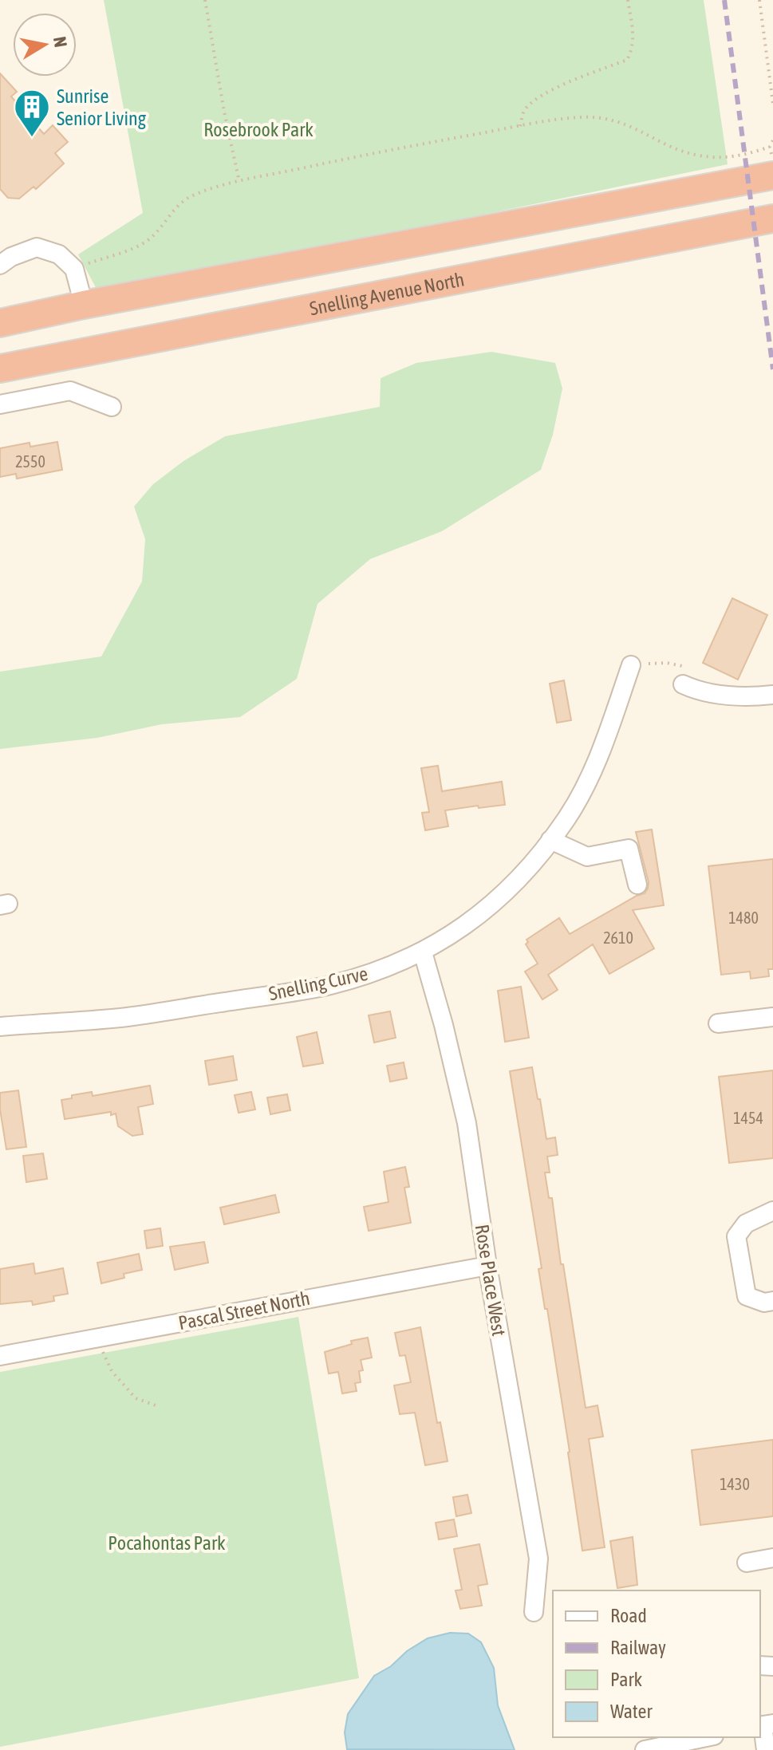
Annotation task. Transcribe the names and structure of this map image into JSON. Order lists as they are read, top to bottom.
{
  "streets": {
    "highway": ["Snelling Avenue North"],
    "street": ["Snelling Curve", "Rose Place West", "Pascal Street North"]
  },
  "crossings": [
    ["Snelling Curve", "Rose Place West"],
    ["Rose Place West", "Pascal Street North"]
  ],
  "parks": ["Rosebrook Park", "Pocahontas Park"],
  "places": {
    "building": ["Sunrise Senior Living"]
  },
  "house_numbers": [
    "2550",
    "1480",
    "2610",
    "1454",
    "1430"
  ],
  "legend": [
    "Road",
    "Railway",
    "Park",
    "Water"
  ],
  "north": "right"
}
